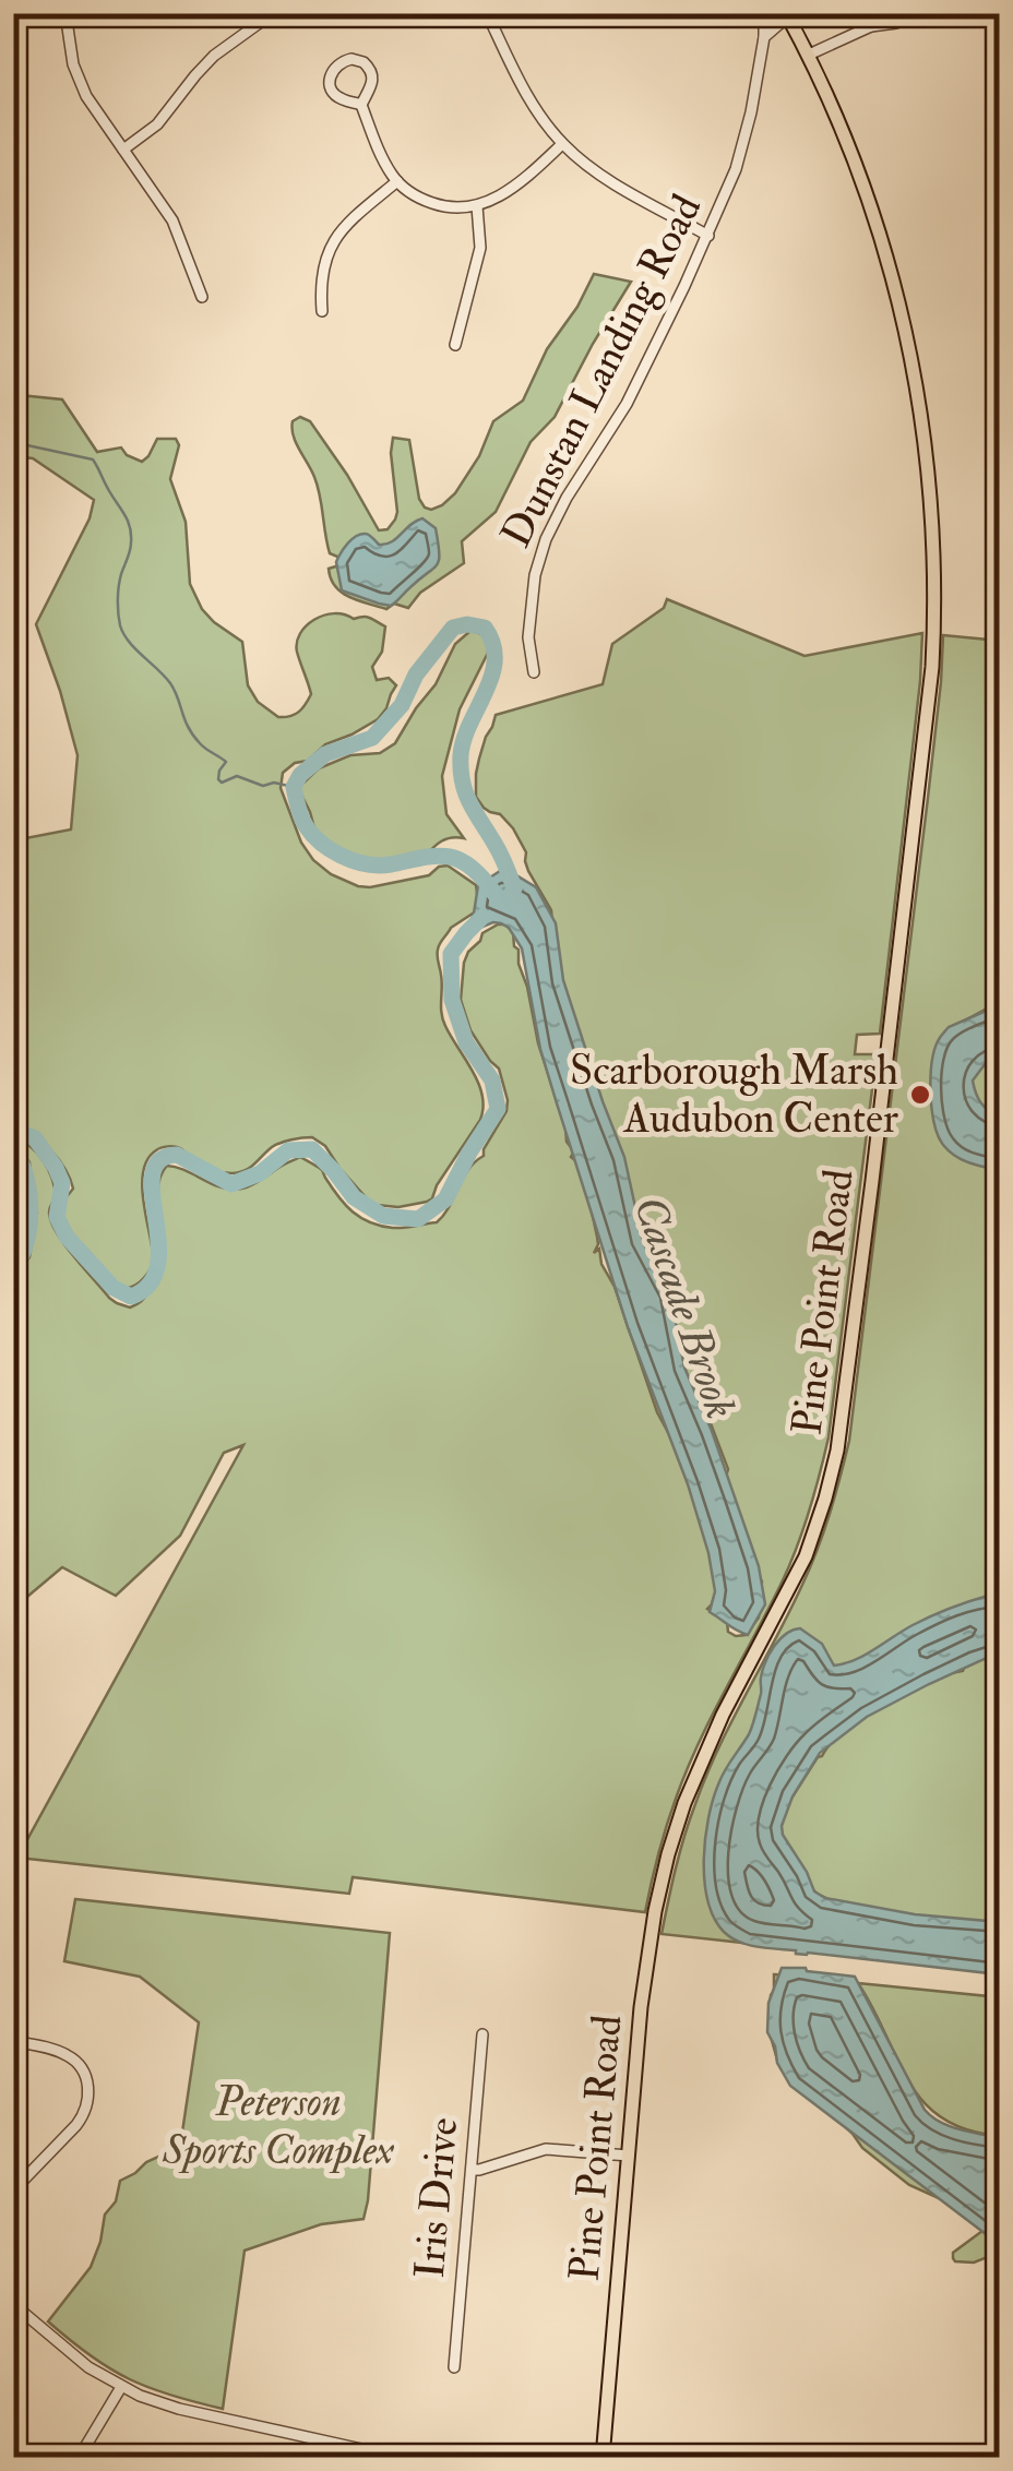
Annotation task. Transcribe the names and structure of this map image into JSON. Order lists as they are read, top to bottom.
{
  "streets": {
    "main road": ["Pine Point Road"],
    "street": ["Dunstan Landing Road", "Iris Drive"]
  },
  "water": ["Cascade Brook"],
  "parks": ["Peterson Sports Complex"],
  "places": ["Scarborough Marsh Audubon Center"]
}
